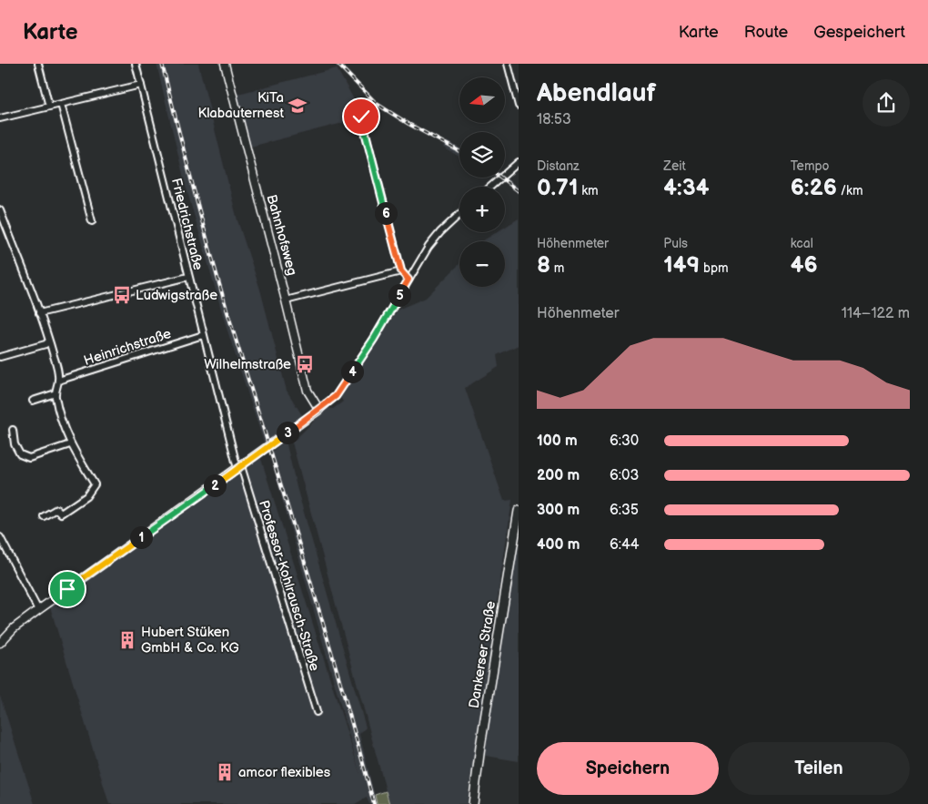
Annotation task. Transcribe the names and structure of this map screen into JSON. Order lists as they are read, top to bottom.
{
  "streets": {
    "main road": ["Dankerser Straße"],
    "street": [
      "Friedrichstraße",
      "Bahnhofsweg",
      "Heinrichstraße",
      "Professor-Kohlrausch-Straße"
    ]
  },
  "crossings": [
    ["Friedrichstraße", "Heinrichstraße"],
    ["Friedrichstraße", "Professor-Kohlrausch-Straße"]
  ],
  "places": {
    "school or university": ["KiTa Klabauternest"],
    "bus stop": ["Ludwigstraße", "Wilhelmstraße"],
    "building": ["Hubert Stüken GmbH & Co. KG", "amcor flexibles"]
  },
  "north": "left",
  "page": {
    "header": "Karte",
    "nav": ["Karte", "Route", "Gespeichert"],
    "heading": ["Abendlauf", "18:53"],
    "map_buttons": ["+", "−"],
    "stats": [
      ["Distanz", "0.71 km"],
      ["Zeit", "4:34"],
      ["Tempo", "6:26 /km"],
      ["Höhenmeter", "8 m"],
      ["Puls", "149 bpm"],
      ["kcal", "46"]
    ],
    "pins": [
      "6",
      "5",
      "4",
      "3",
      "2",
      "1"
    ],
    "chart": ["Höhenmeter", "114–122 m"],
    "list": [
      {
        "name": "100 m",
        "note": "6:30"
      },
      {
        "name": "200 m",
        "note": "6:03"
      },
      {
        "name": "300 m",
        "note": "6:35"
      },
      {
        "name": "400 m",
        "note": "6:44"
      }
    ],
    "buttons": ["Speichern", "Teilen"]
  }
}
